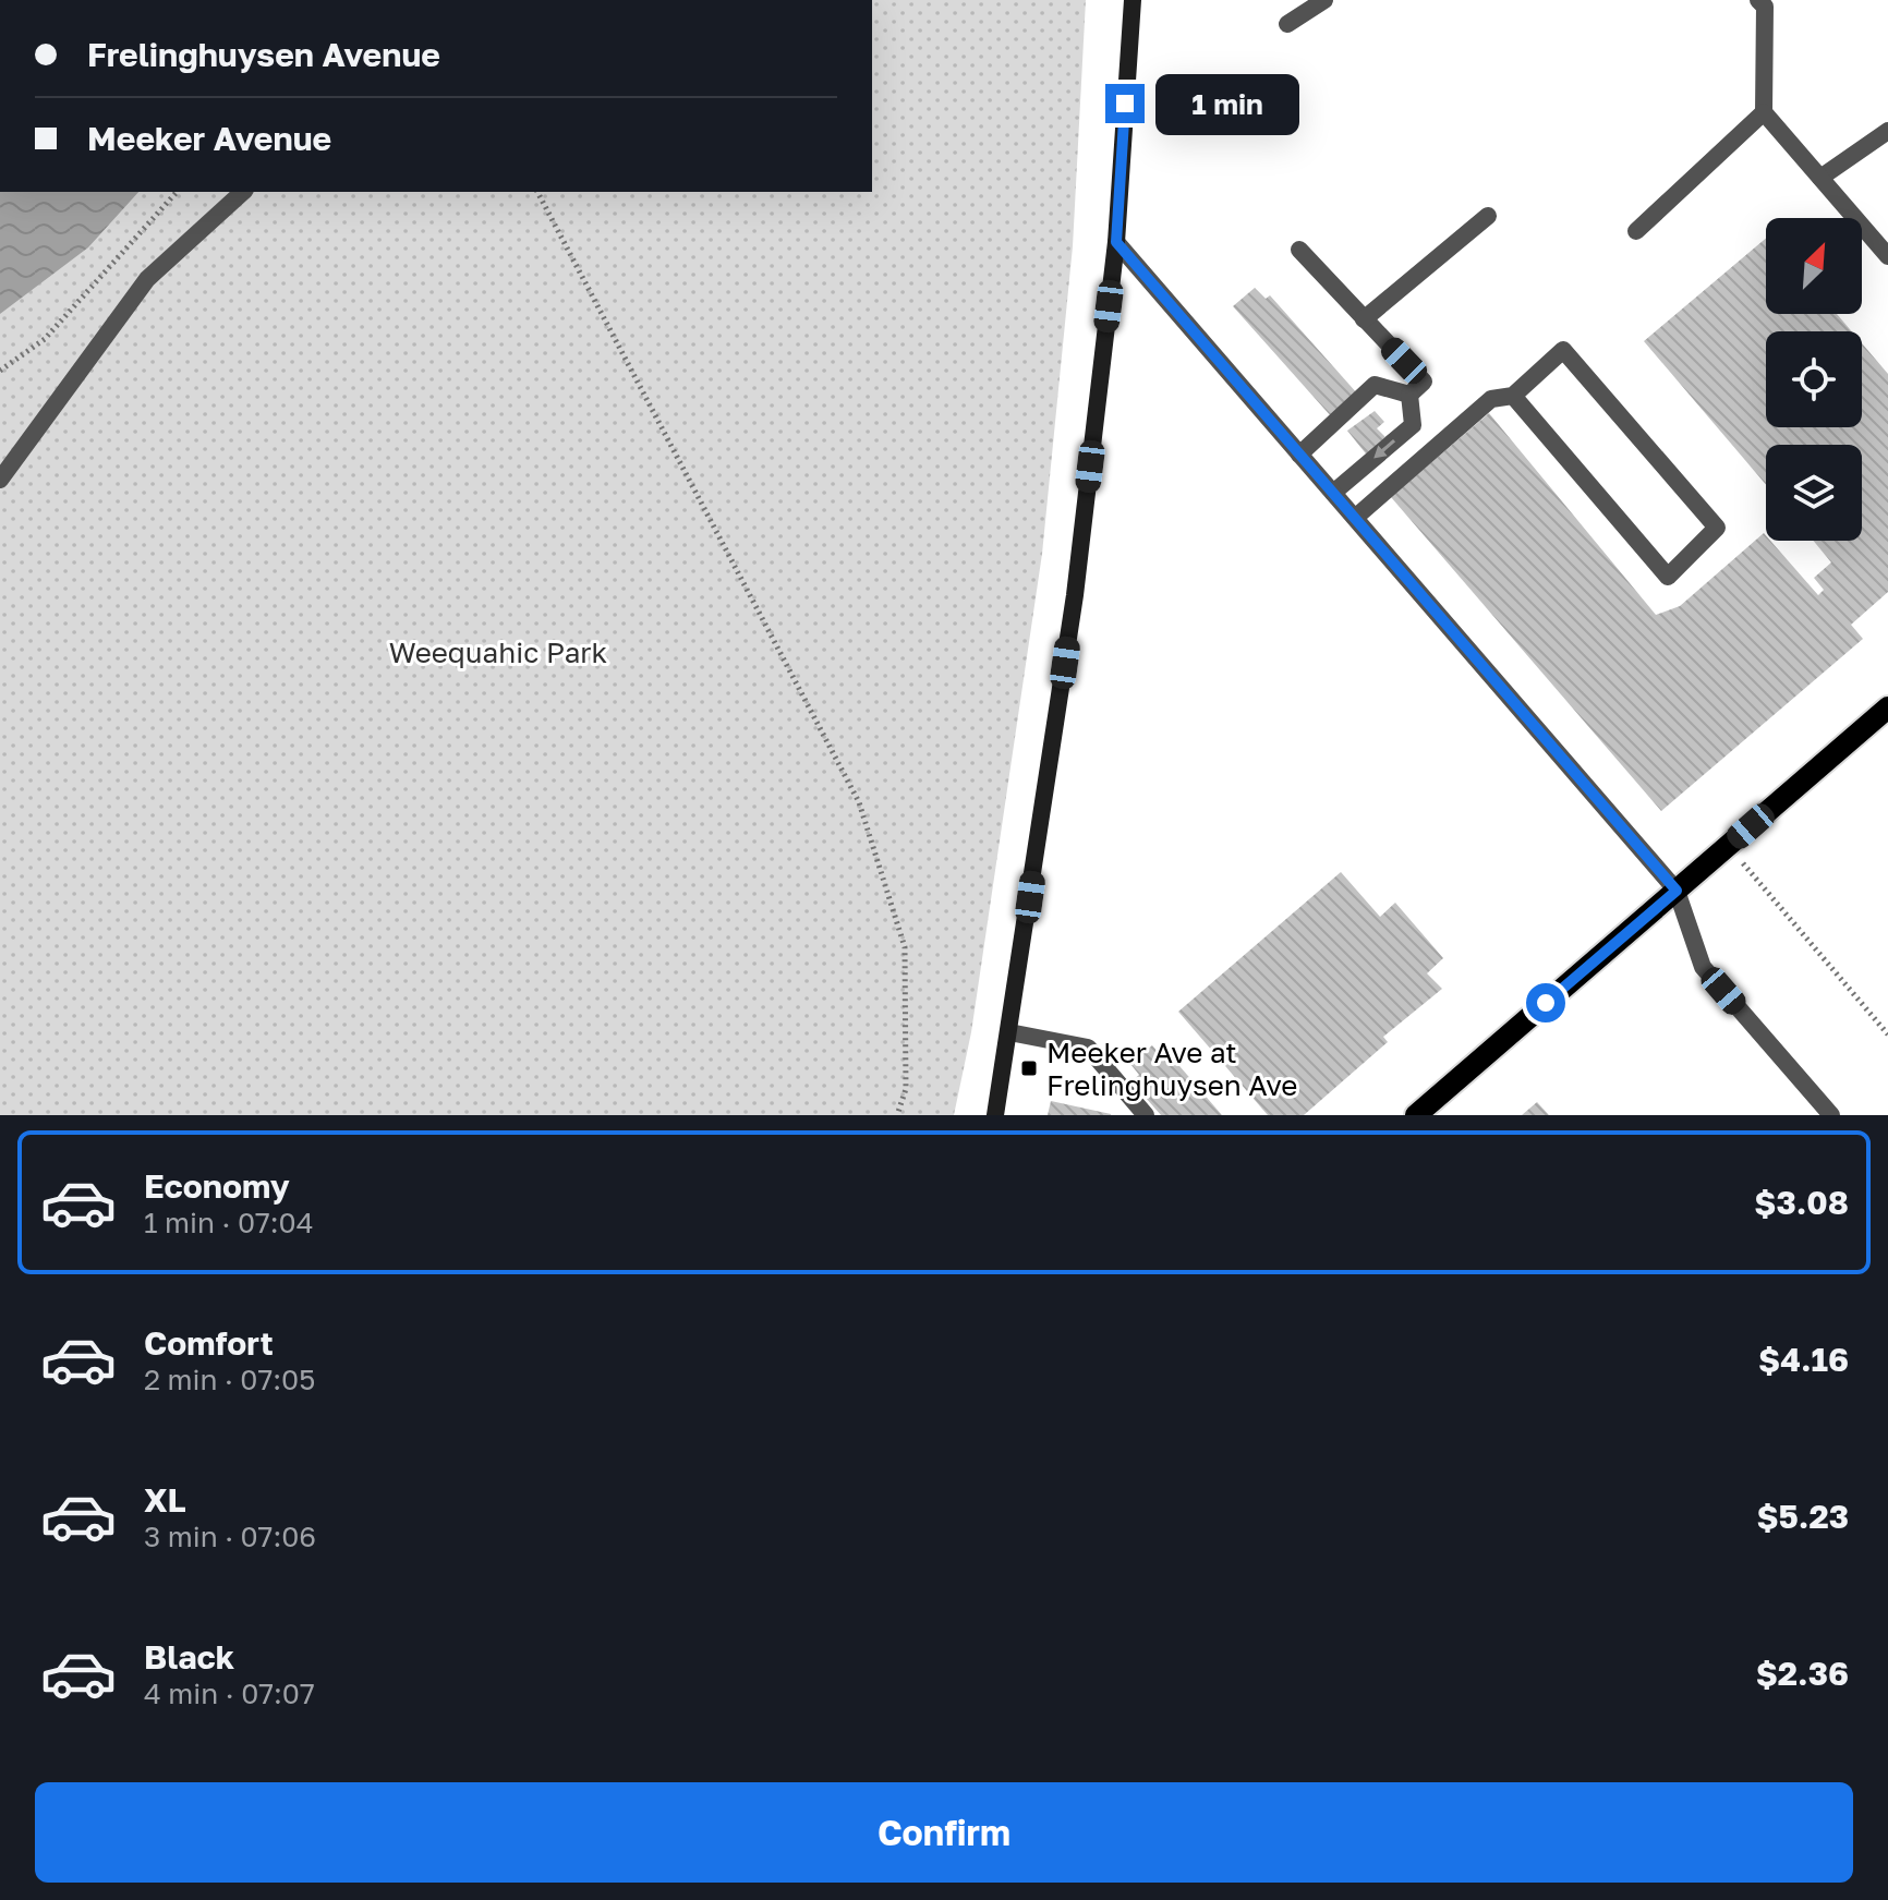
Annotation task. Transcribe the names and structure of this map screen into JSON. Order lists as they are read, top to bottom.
{
  "parks": ["Weequahic Park"],
  "places": {
    "transit": ["Meeker Ave at Frelinghuysen Ave"]
  },
  "north": "top right",
  "page": {
    "banner": ["Frelinghuysen Avenue", "Meeker Avenue"],
    "bubble": "1 min",
    "list": [
      {
        "name": "Economy",
        "note": "1 min · 07:04",
        "value": "$3.08"
      },
      {
        "name": "Comfort",
        "note": "2 min · 07:05",
        "value": "$4.16"
      },
      {
        "name": "XL",
        "note": "3 min · 07:06",
        "value": "$5.23"
      },
      {
        "name": "Black",
        "note": "4 min · 07:07",
        "value": "$2.36"
      }
    ],
    "buttons": "Confirm"
  }
}
